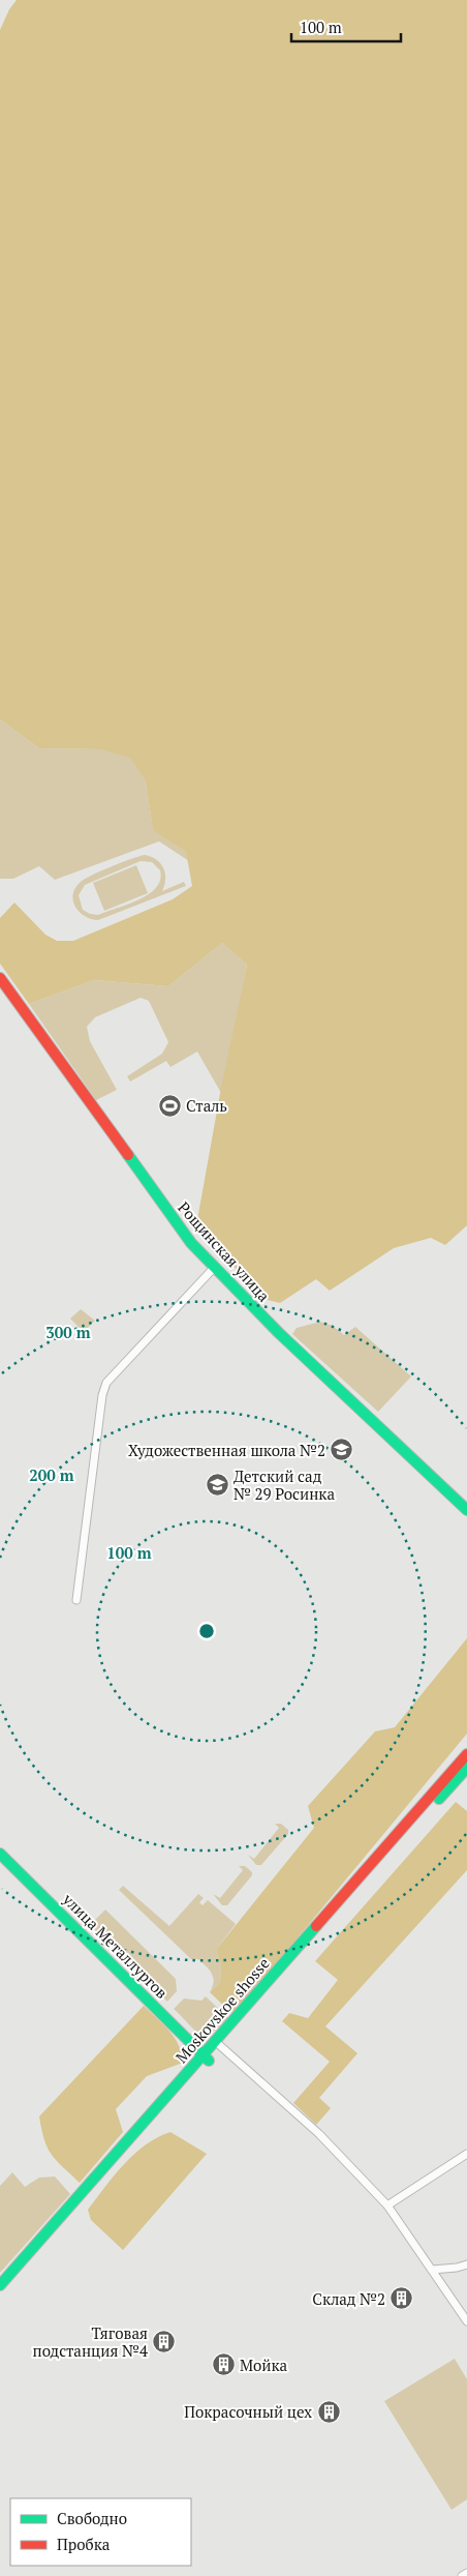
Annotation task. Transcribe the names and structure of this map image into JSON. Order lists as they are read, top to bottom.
{
  "streets": {
    "main road": ["Рощинская улица", "улица Металлургов", "Moskovskoe shosse"]
  },
  "crossings": [
    ["улица Металлургов", "Moskovskoe shosse"]
  ],
  "places": {
    "sports": ["Сталь"],
    "school or university": ["Художественная школа №2", "Детский сад № 29 Росинка"],
    "building": [
      "Склад №2",
      "Тяговая подстанция №4",
      "Мойка",
      "Покрасочный цех"
    ]
  },
  "legend": ["Свободно", "Пробка"],
  "scale_bar": "100 m",
  "rings": ["300 m", "200 m", "100 m"]
}
